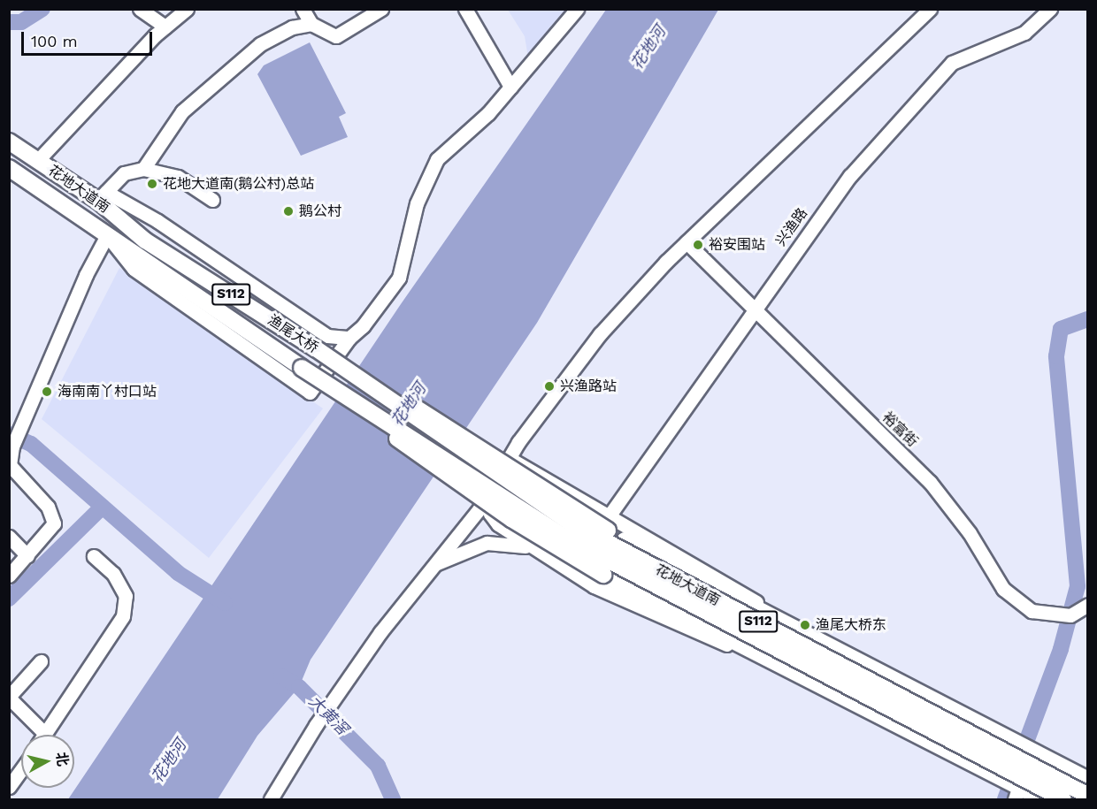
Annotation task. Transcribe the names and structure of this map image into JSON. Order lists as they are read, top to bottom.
{
  "streets": {
    "main road": ["花地大道南", "S112", "渔尾大桥"],
    "street": ["兴渔路", "裕富街"]
  },
  "crossings": [
    ["花地大道南", "兴渔路"],
    ["花地大道南", "S112"],
    ["花地大道南", "渔尾大桥"],
    ["兴渔路", "裕富街"],
    ["S112", "渔尾大桥"]
  ],
  "water": ["花地河", "大黄滘"],
  "places": [
    "花地大道南(鹅公村)总站",
    "鹅公村",
    "裕安围站",
    "兴渔路站",
    "海南南丫村口站",
    "渔尾大桥东"
  ],
  "scale_bar": "100 m",
  "north": "right"
}
